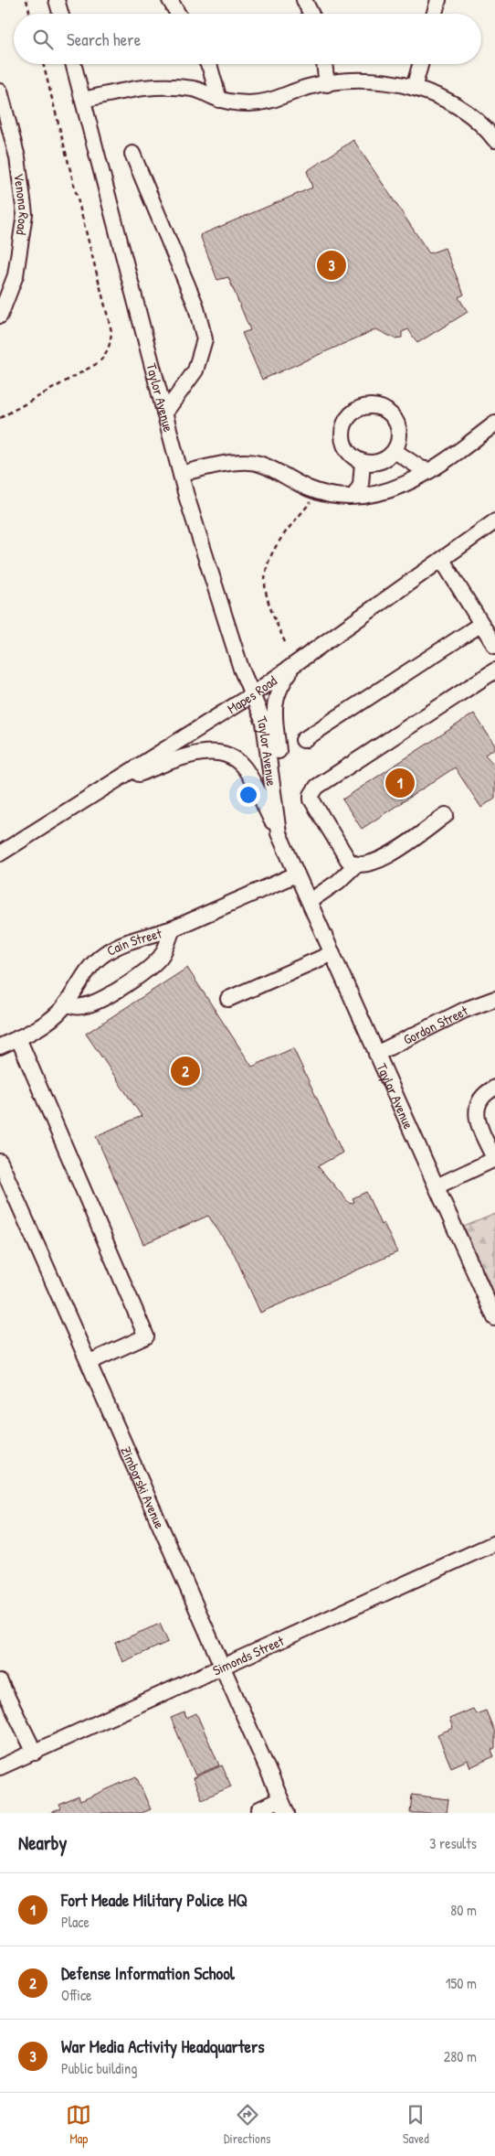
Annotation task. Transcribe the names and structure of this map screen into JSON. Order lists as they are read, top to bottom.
{
  "streets": {
    "street": [
      "Venona Road",
      "Taylor Avenue",
      "Mapes Road",
      "Cain Street",
      "Gordon Street",
      "Zimborski Avenue",
      "Simonds Street"
    ]
  },
  "crossings": [
    ["Taylor Avenue", "Mapes Road"],
    ["Taylor Avenue", "Cain Street"],
    ["Taylor Avenue", "Gordon Street"],
    ["Zimborski Avenue", "Simonds Street"]
  ],
  "page": {
    "search": "Search here",
    "pins": ["3", "1", "2"],
    "heading": ["Nearby", "3 results"],
    "list": [
      {
        "mark": "1",
        "name": "Fort Meade Military Police HQ",
        "note": "Place",
        "value": "80 m"
      },
      {
        "mark": "2",
        "name": "Defense Information School",
        "note": "Office",
        "value": "150 m"
      },
      {
        "mark": "3",
        "name": "War Media Activity Headquarters",
        "note": "Public building",
        "value": "280 m"
      }
    ],
    "nav": ["Map", "Directions", "Saved"]
  }
}
